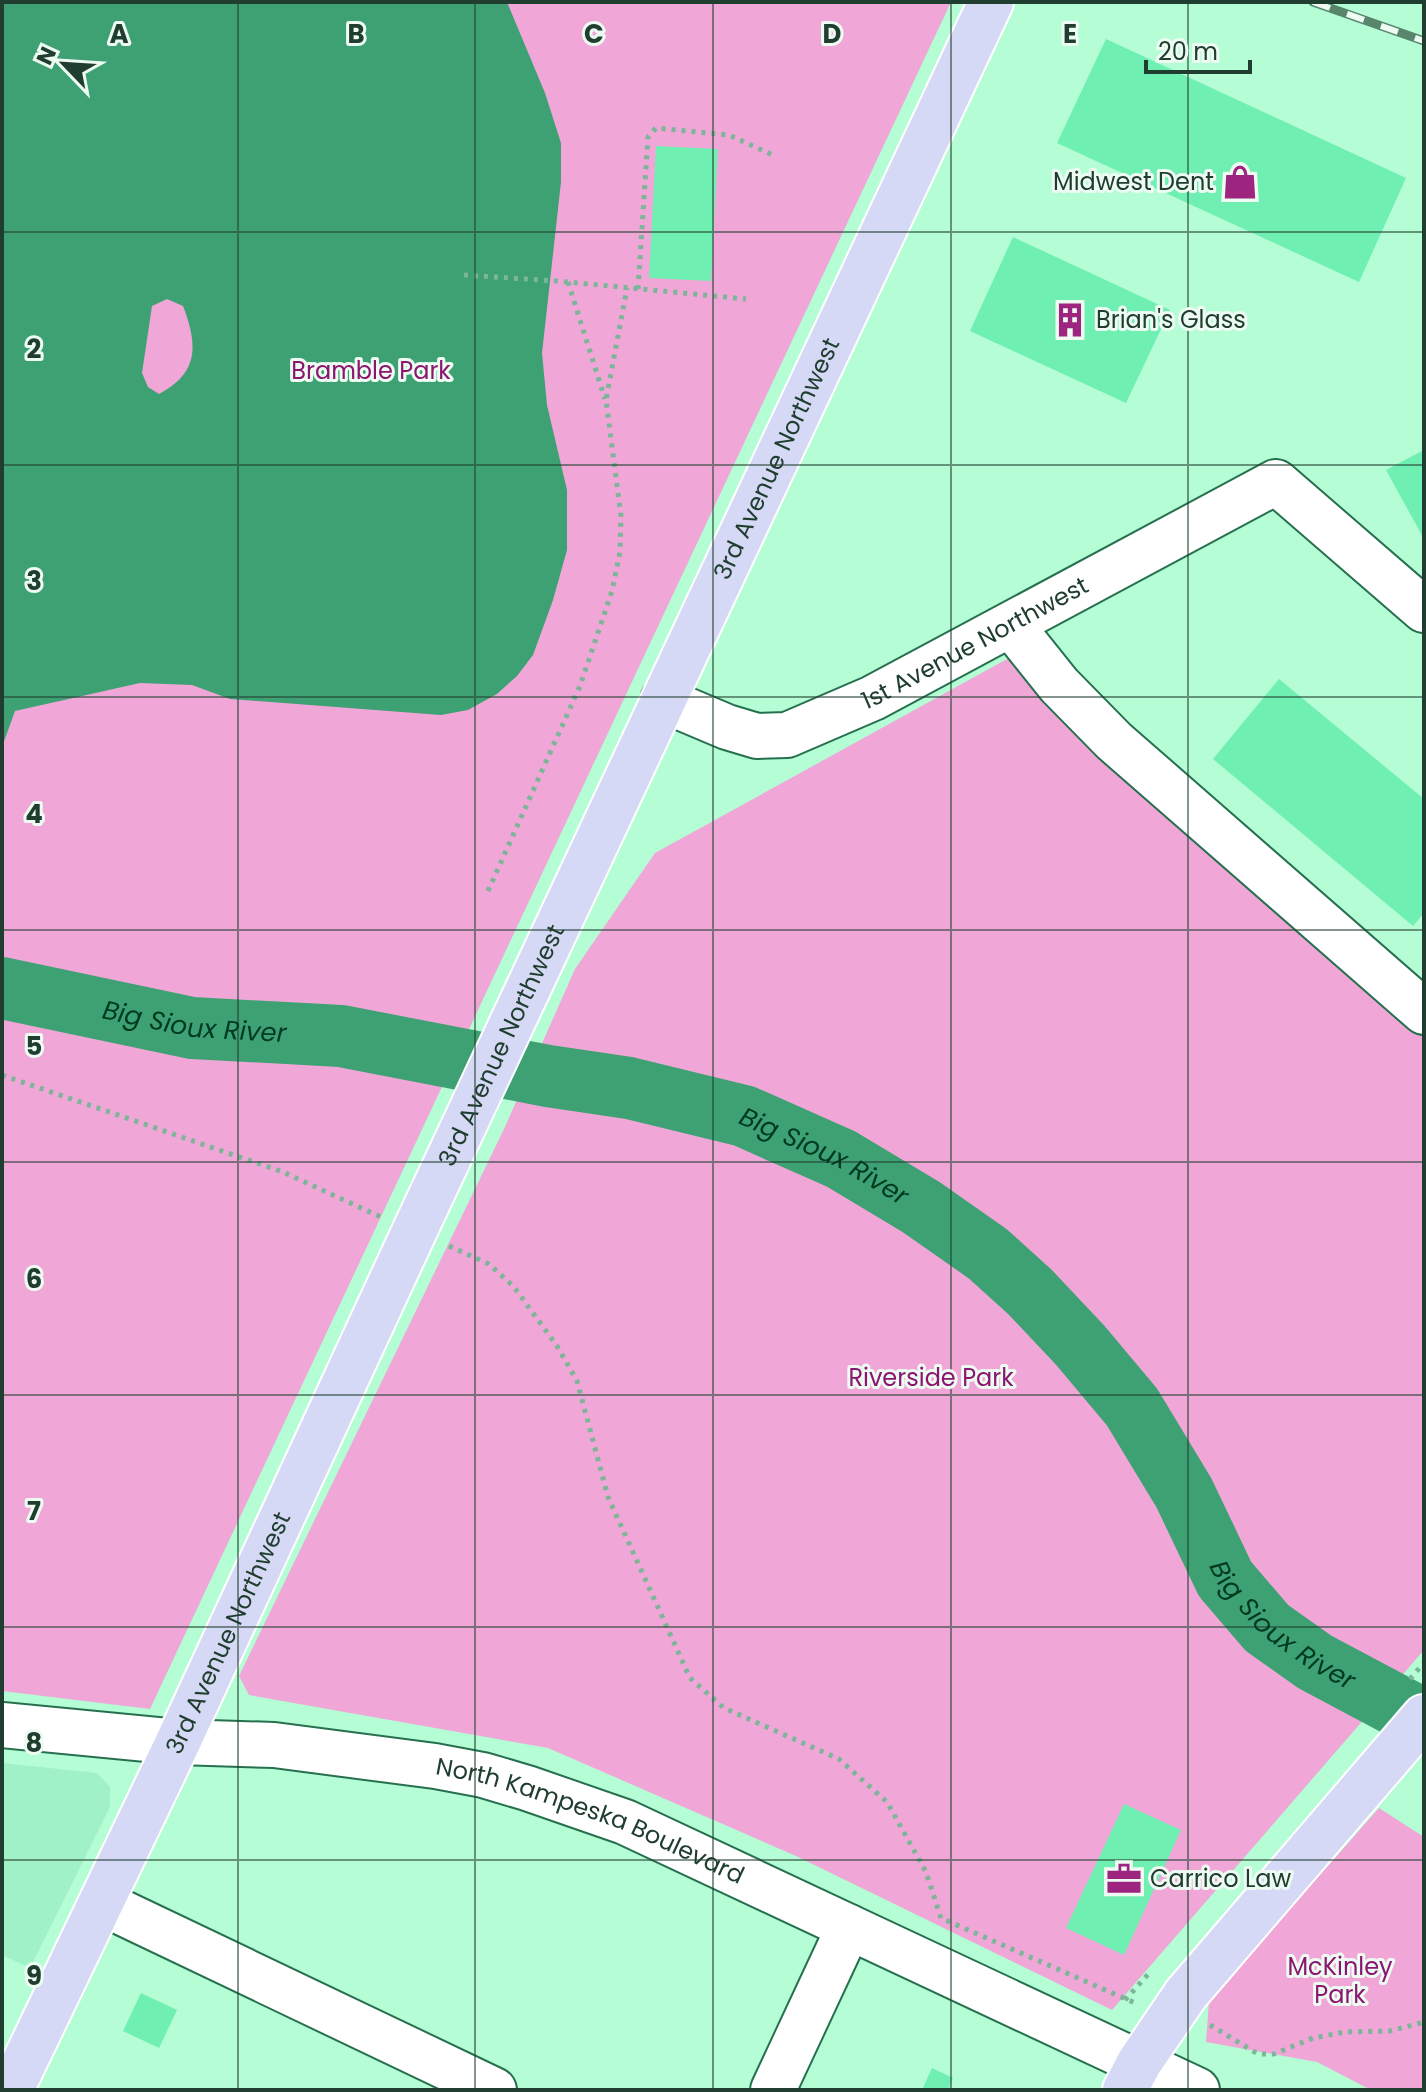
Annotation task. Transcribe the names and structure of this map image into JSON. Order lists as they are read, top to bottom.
{
  "streets": {
    "main road": ["3rd Avenue Northwest"],
    "street": ["1st Avenue Northwest", "North Kampeska Boulevard"]
  },
  "crossings": [
    ["3rd Avenue Northwest", "1st Avenue Northwest"],
    ["3rd Avenue Northwest", "North Kampeska Boulevard"]
  ],
  "water": ["Big Sioux River"],
  "parks": ["Bramble Park", "Riverside Park", "McKinley Park"],
  "places": {
    "shop": ["Midwest Dent"],
    "building": ["Brian's Glass"],
    "office": ["Carrico Law"]
  },
  "scale_bar": "20 m",
  "north": "top left",
  "grid": {
    "columns": [
      "A",
      "B",
      "C",
      "D",
      "E"
    ],
    "rows": [
      "2",
      "3",
      "4",
      "5",
      "6",
      "7",
      "8",
      "9"
    ]
  }
}
